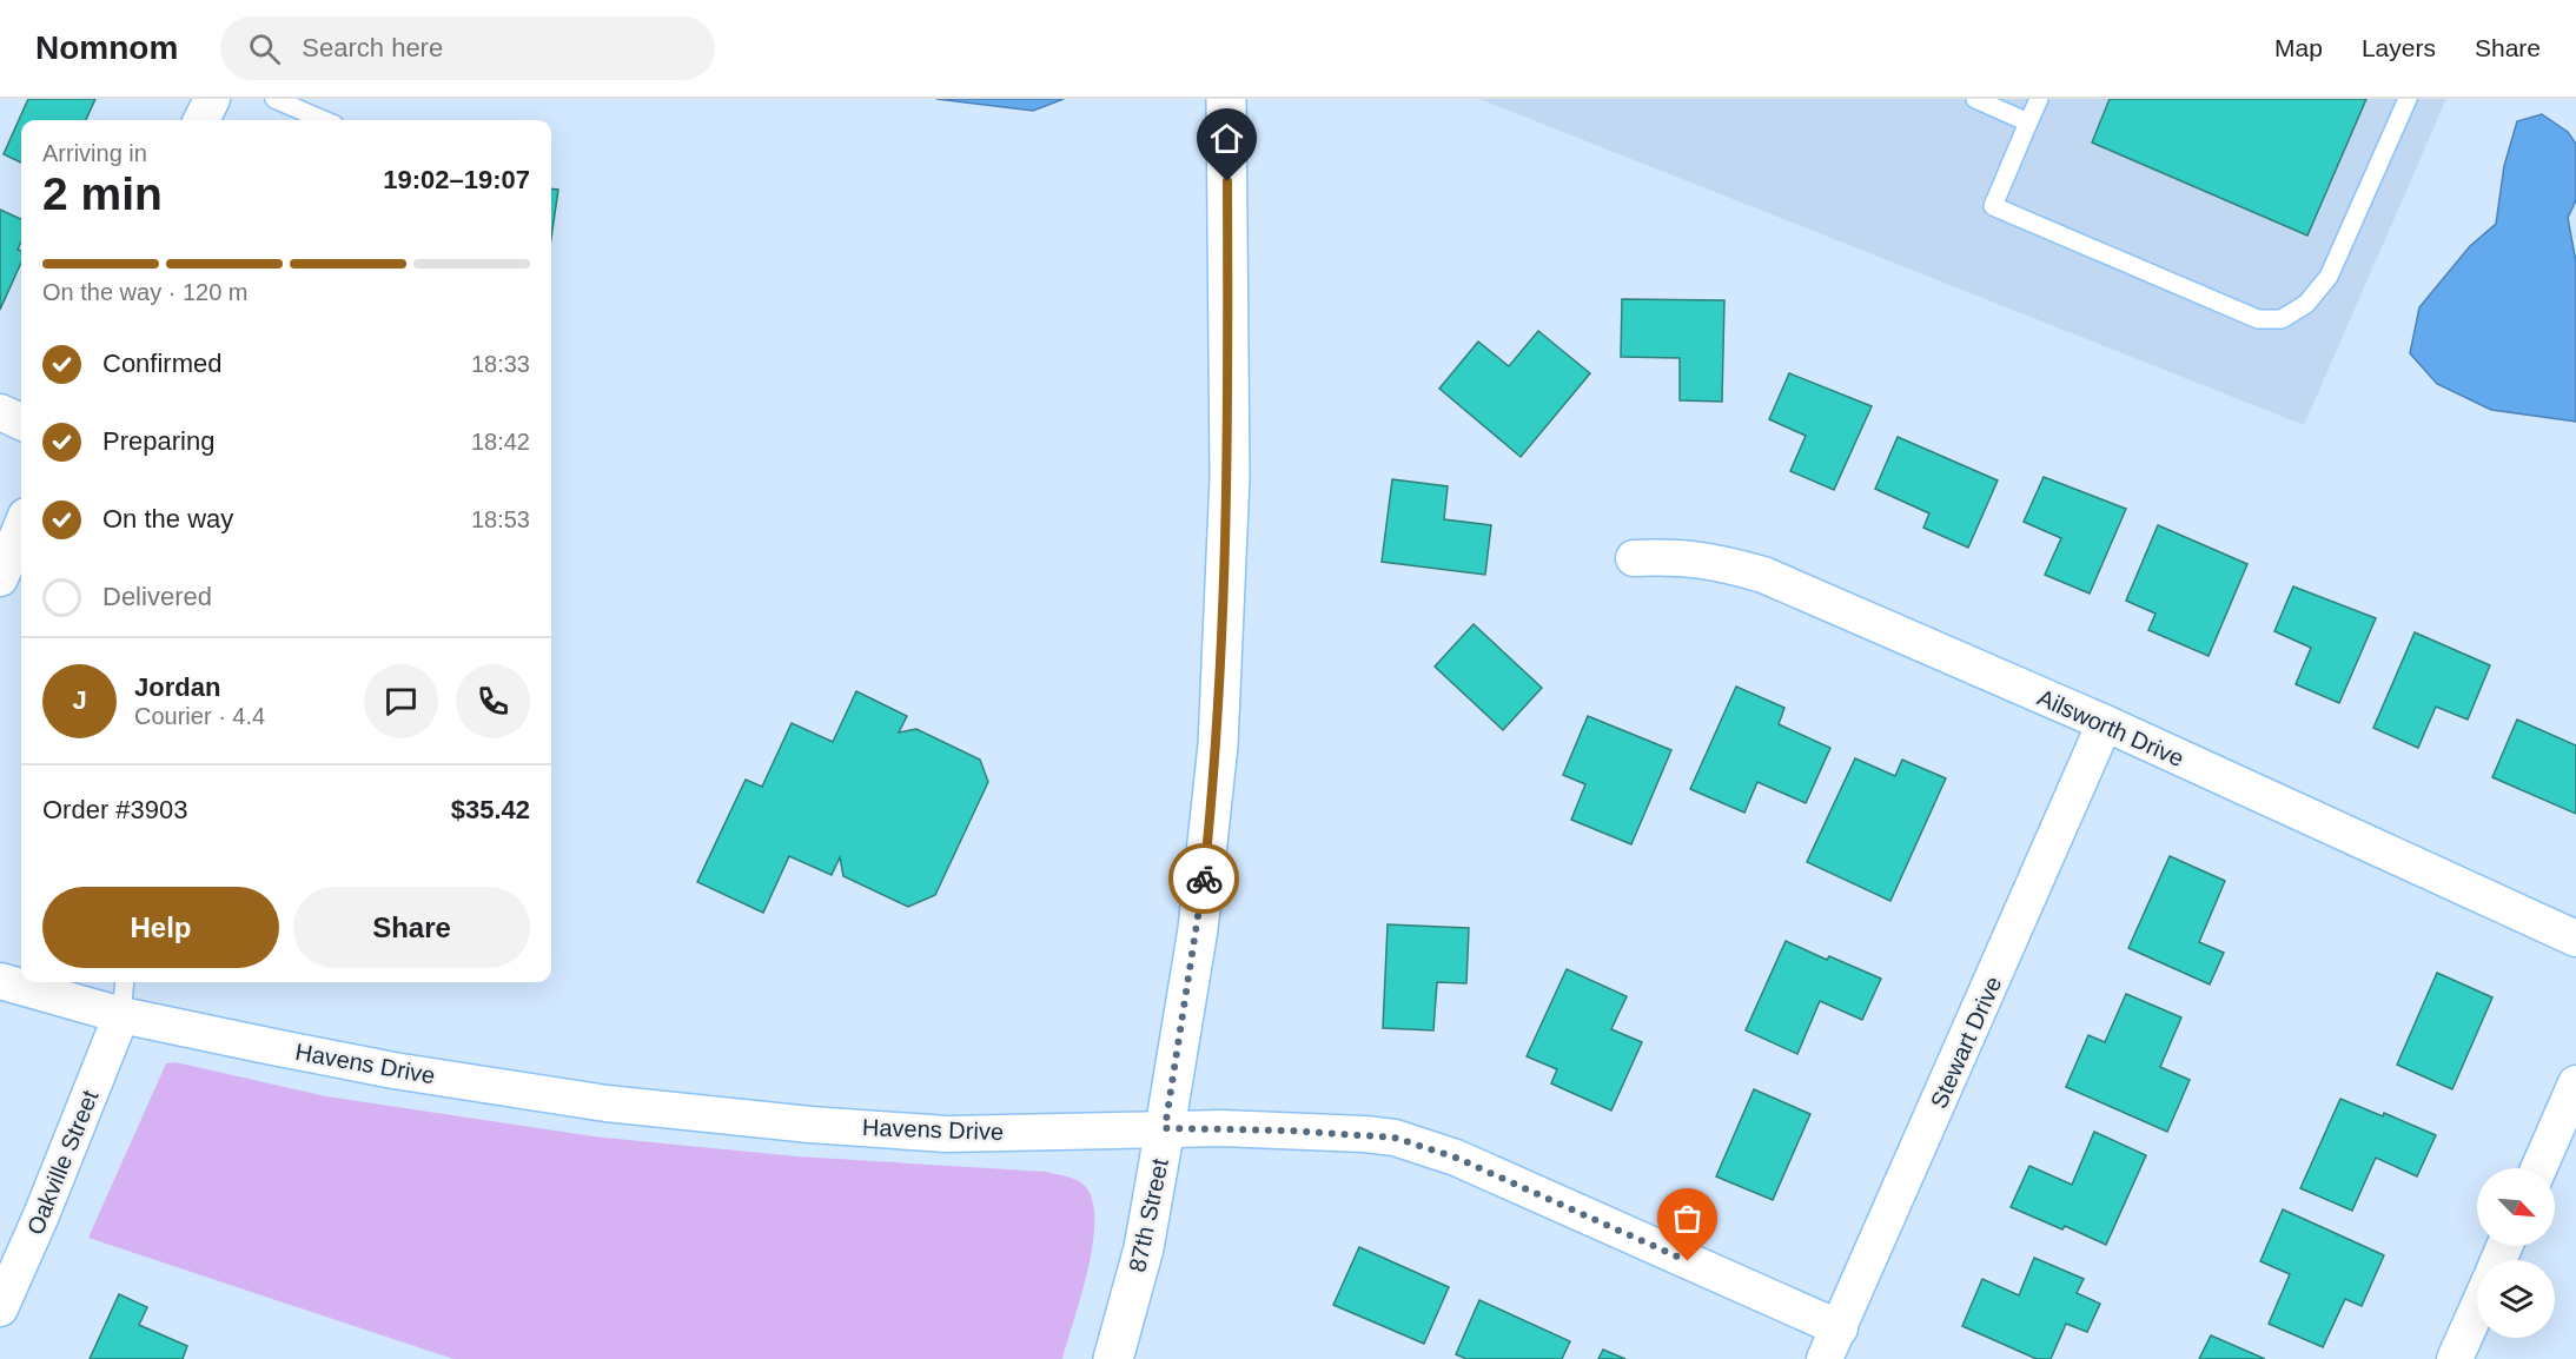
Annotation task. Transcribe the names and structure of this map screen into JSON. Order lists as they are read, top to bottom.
{
  "streets": {
    "main road": ["87th Street"],
    "street": [
      "Ailsworth Drive",
      "Stewart Drive",
      "Havens Drive",
      "Oakville Street"
    ]
  },
  "crossings": [
    ["Ailsworth Drive", "Stewart Drive"],
    ["Stewart Drive", "Havens Drive"],
    ["Havens Drive", "Oakville Street"],
    ["Havens Drive", "87th Street"]
  ],
  "north": "bottom right",
  "page": {
    "header": "Nomnom",
    "search": "Search here",
    "nav": ["Map", "Layers", "Share"],
    "heading": ["2 min", "Arriving in", "19:02–19:07"],
    "panel": [
      "Jordan",
      "Courier · 4.4",
      "Order #3903",
      "$35.42"
    ],
    "bar": "On the way · 120 m",
    "list": [
      ["Confirmed", "18:33"],
      ["Preparing", "18:42"],
      ["On the way", "18:53"],
      "Delivered"
    ],
    "round": "J",
    "buttons": ["Help", "Share"]
  }
}
